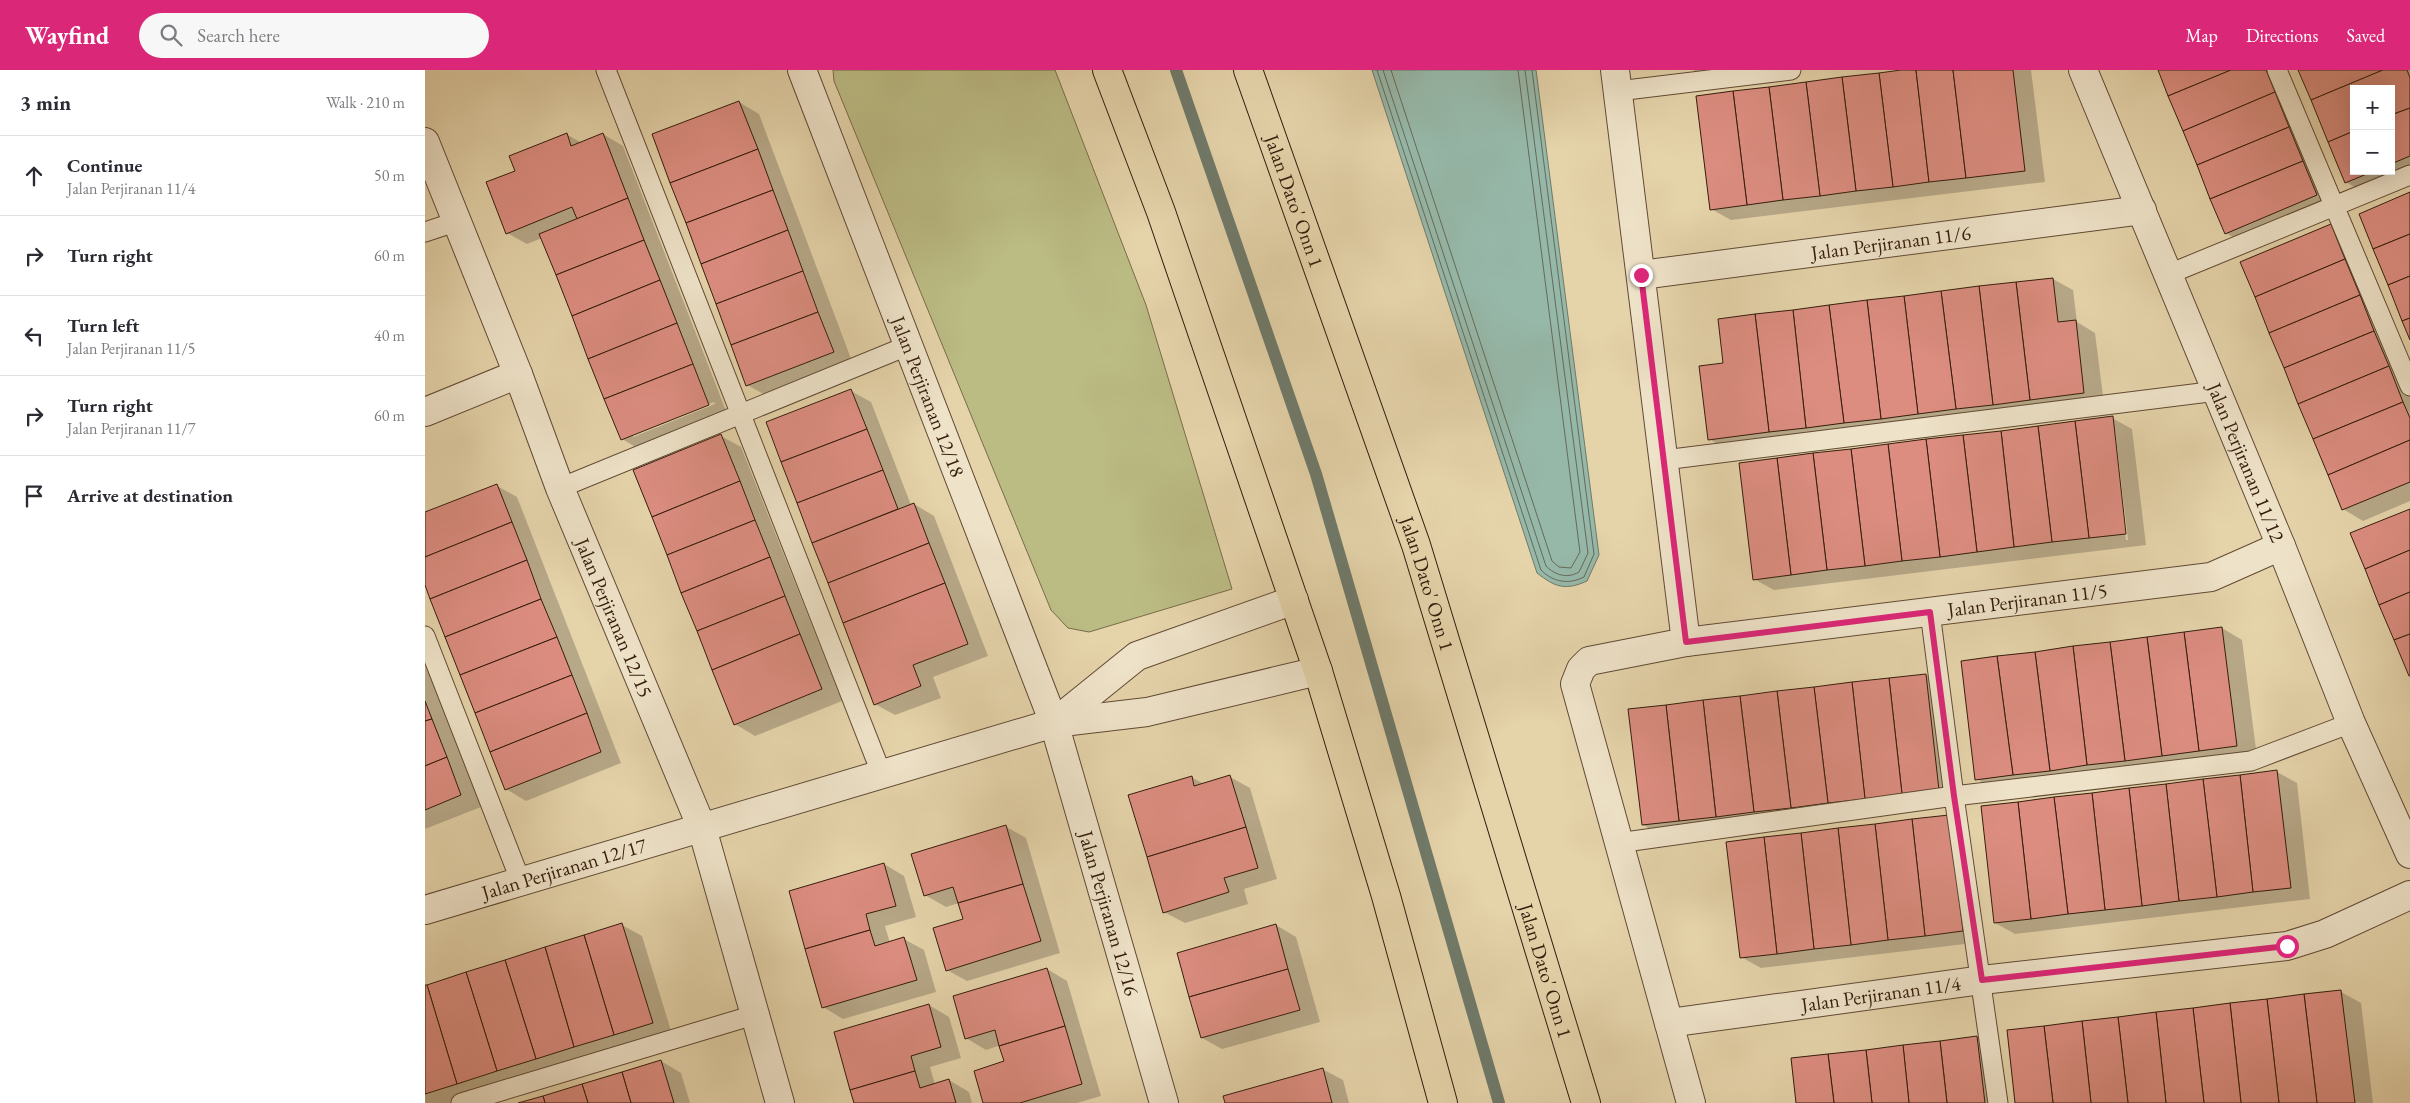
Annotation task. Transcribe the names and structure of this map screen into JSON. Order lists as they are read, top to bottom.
{
  "streets": {
    "main road": ["Jalan Dato' Onn 1"],
    "street": [
      "Jalan Perjiranan 11/6",
      "Jalan Perjiranan 12/18",
      "Jalan Perjiranan 11/12",
      "Jalan Perjiranan 11/5",
      "Jalan Perjiranan 12/15",
      "Jalan Perjiranan 12/17",
      "Jalan Perjiranan 12/16",
      "Jalan Perjiranan 11/4"
    ]
  },
  "crossings": [
    ["Jalan Perjiranan 11/6", "Jalan Perjiranan 11/12"],
    ["Jalan Perjiranan 12/18", "Jalan Perjiranan 12/17"],
    ["Jalan Perjiranan 12/18", "Jalan Perjiranan 12/16"],
    ["Jalan Perjiranan 11/12", "Jalan Perjiranan 11/5"],
    ["Jalan Perjiranan 12/15", "Jalan Perjiranan 12/17"],
    ["Jalan Perjiranan 12/17", "Jalan Perjiranan 12/16"]
  ],
  "page": {
    "header": "Wayfind",
    "search": "Search here",
    "nav": ["Map", "Directions", "Saved"],
    "heading": ["3 min", "Walk · 210 m"],
    "map_buttons": ["+", "−"],
    "list": [
      ["Continue", "Jalan Perjiranan 11/4", "50 m"],
      ["Turn right", "60 m"],
      ["Turn left", "Jalan Perjiranan 11/5", "40 m"],
      ["Turn right", "Jalan Perjiranan 11/7", "60 m"],
      "Arrive at destination"
    ]
  }
}
